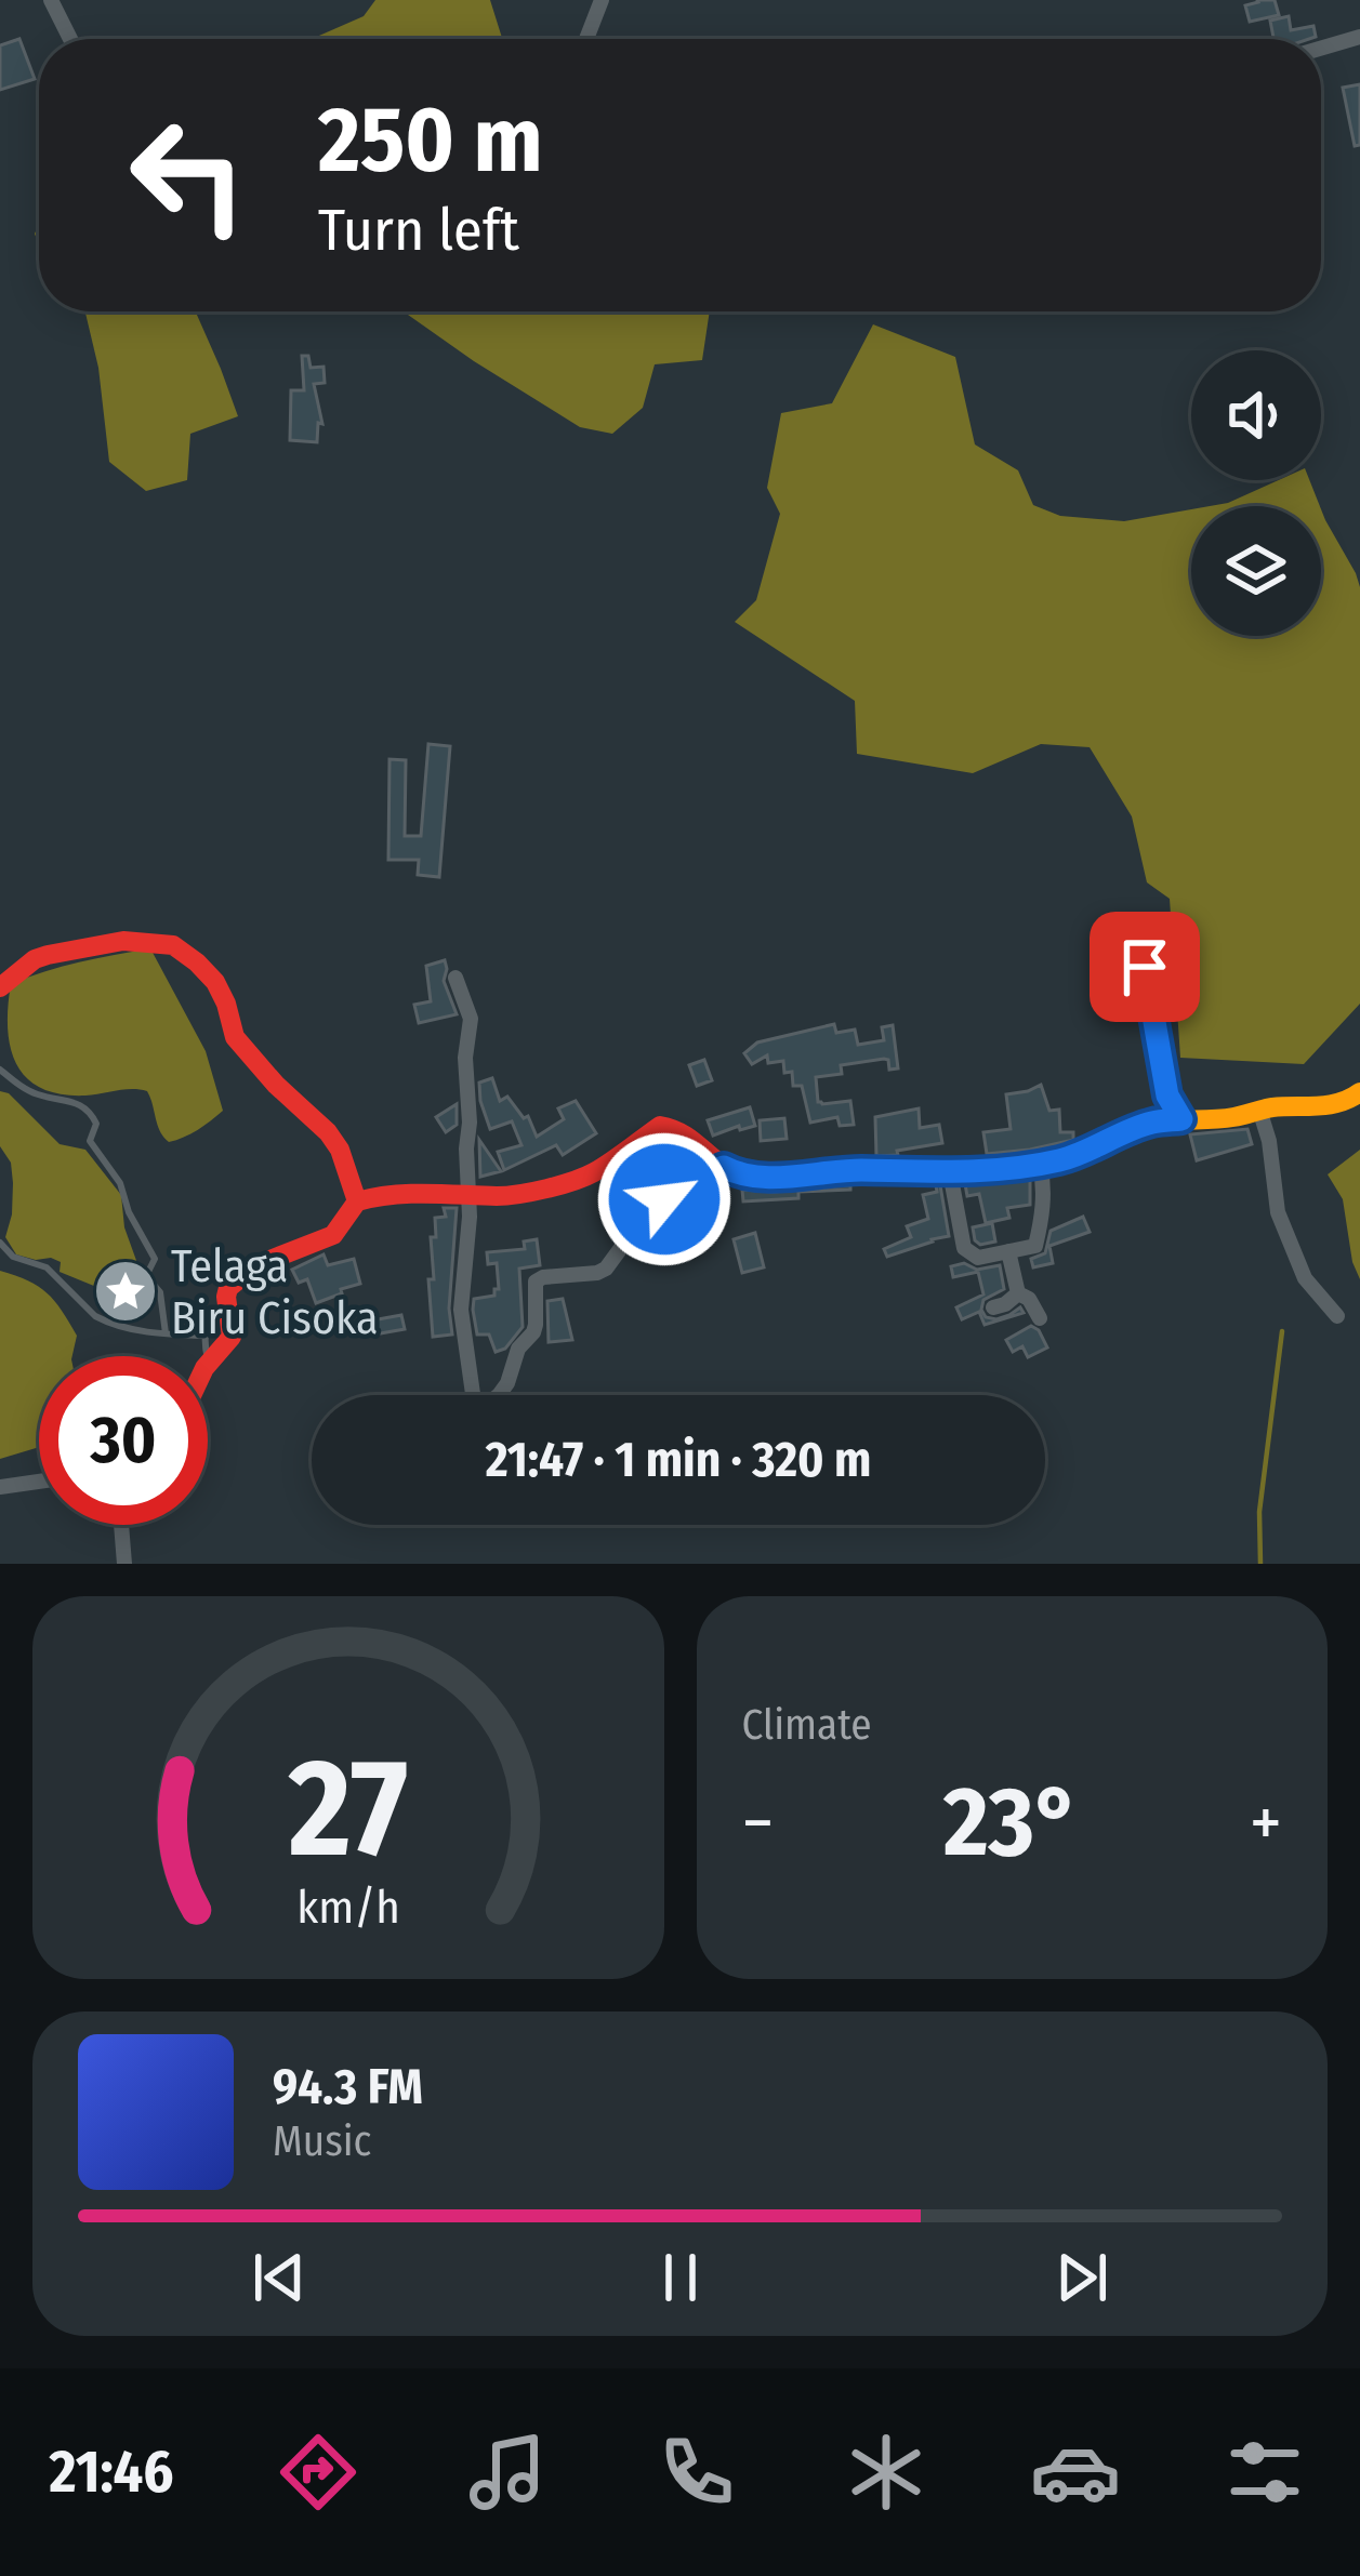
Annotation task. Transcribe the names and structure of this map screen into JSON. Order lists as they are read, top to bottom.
{
  "places": {
    "place": ["Telaga Biru Cisoka"]
  },
  "page": {
    "turn": ["250 m", "Turn left"],
    "limit": "30",
    "trip": "21:47 · 1 min · 320 m",
    "tile": "Climate",
    "heat": ["−", "23°", "+"],
    "song": ["94.3 FM", "Music"],
    "tabs": "21:46",
    "gauge": ["27", "km/h"]
  }
}
